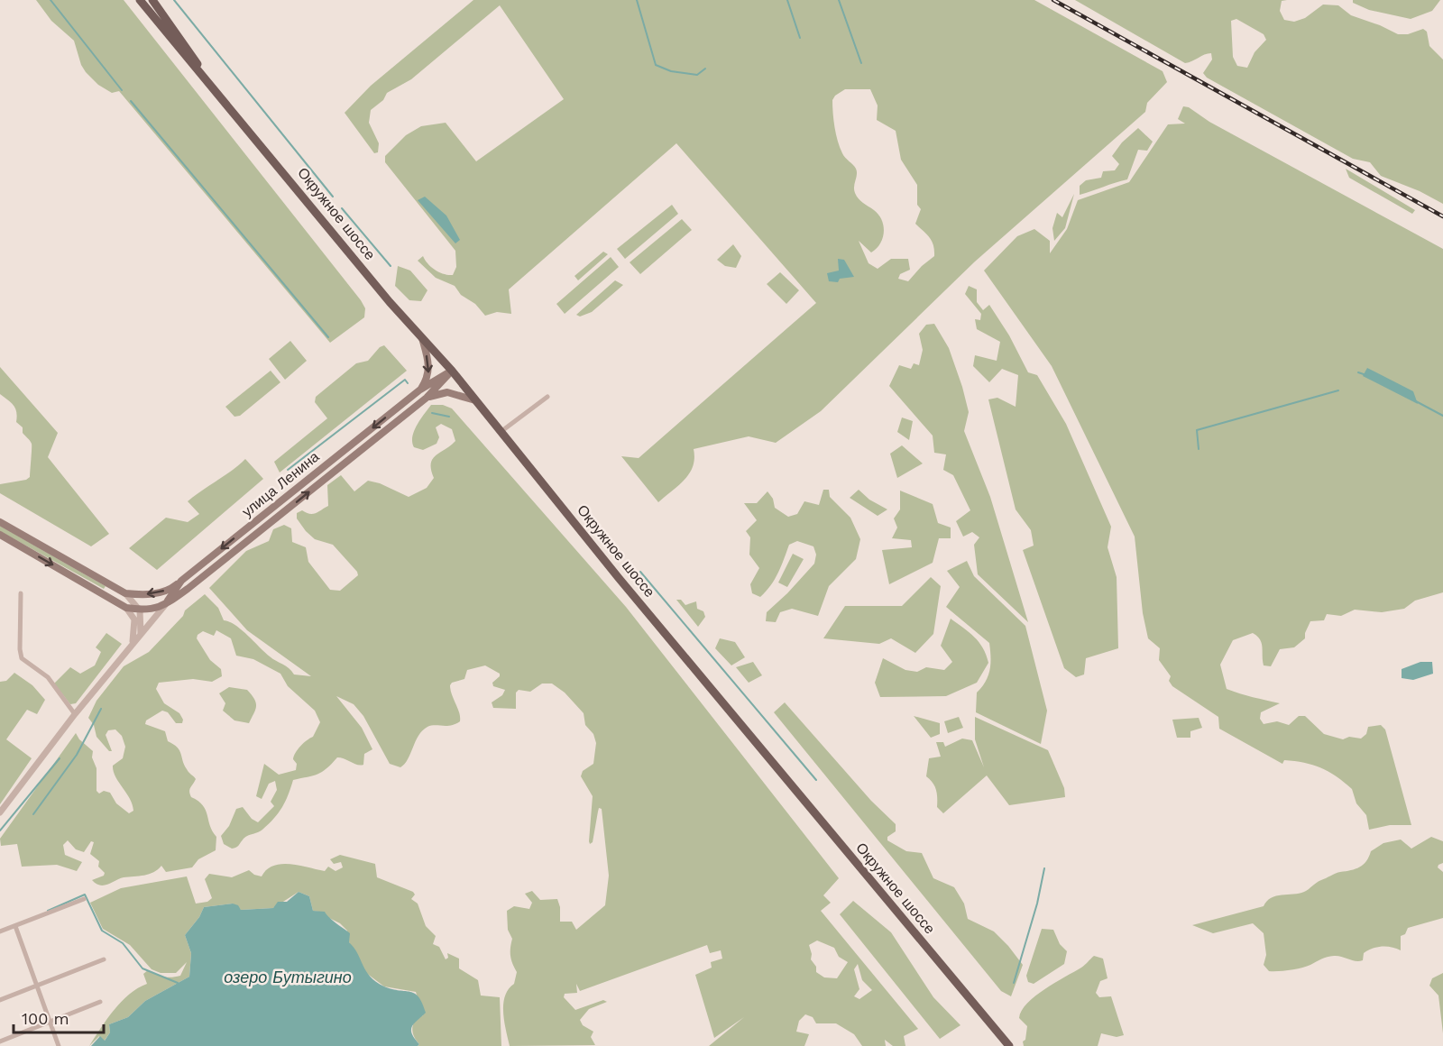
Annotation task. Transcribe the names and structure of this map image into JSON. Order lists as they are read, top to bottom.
{
  "streets": {
    "main road": ["Окружное шоссе", "улица Ленина"]
  },
  "crossings": [
    ["Окружное шоссе", "улица Ленина"]
  ],
  "water": ["озеро Бутыгино"],
  "scale_bar": "100 m"
}
